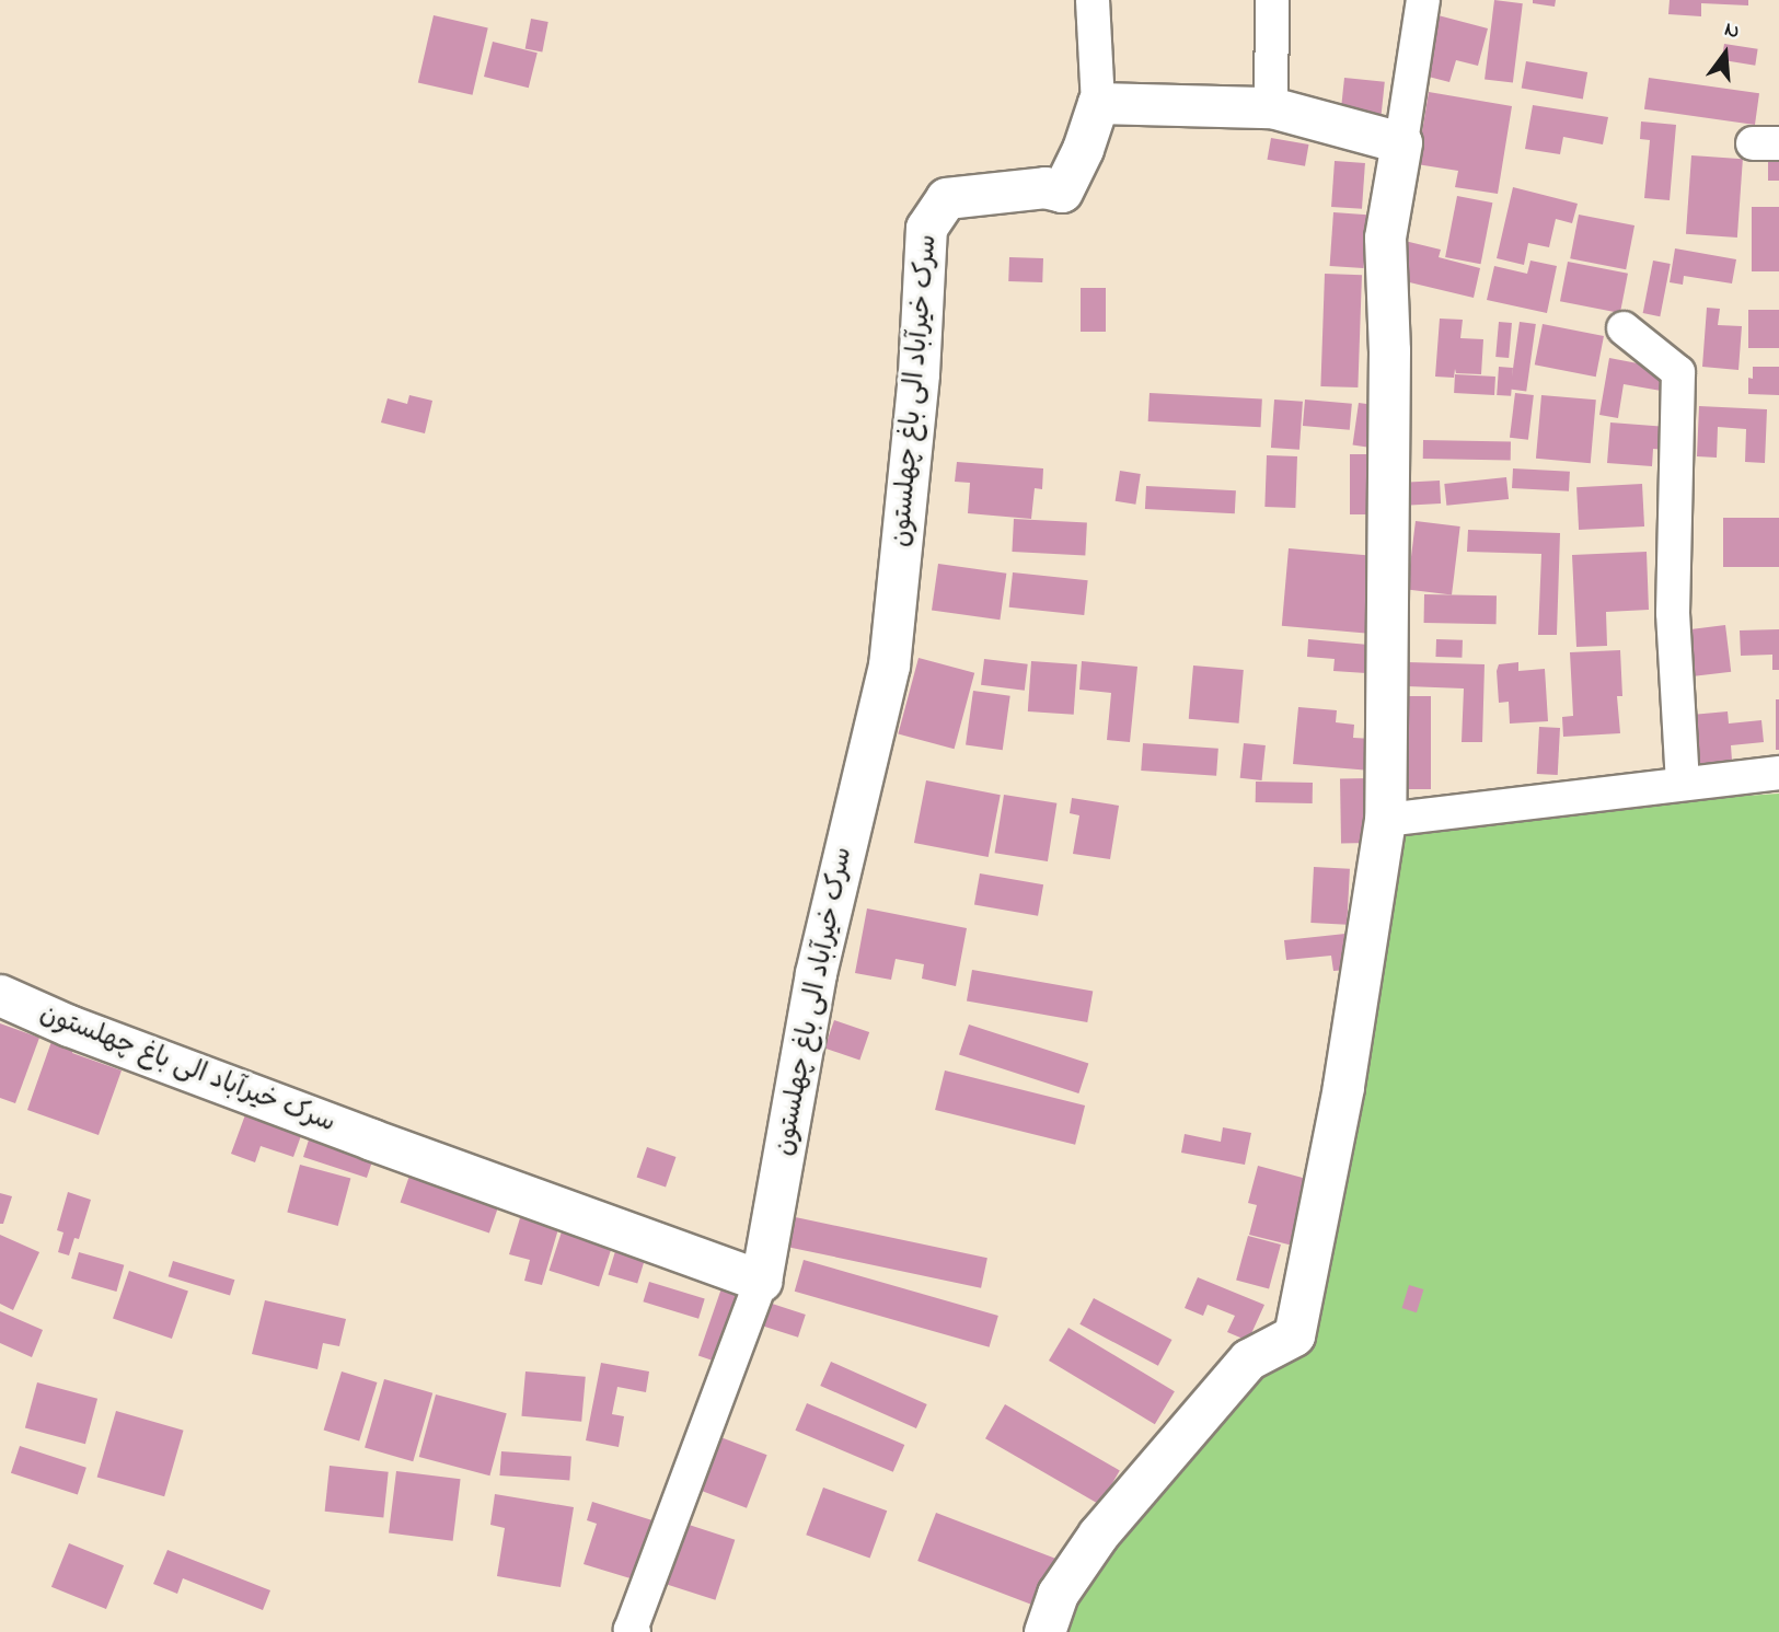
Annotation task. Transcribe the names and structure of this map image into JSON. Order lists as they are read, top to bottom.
{
  "streets": {
    "street": ["سرک خیرآباد الی باغ چهلستون"]
  },
  "north": "top"
}
